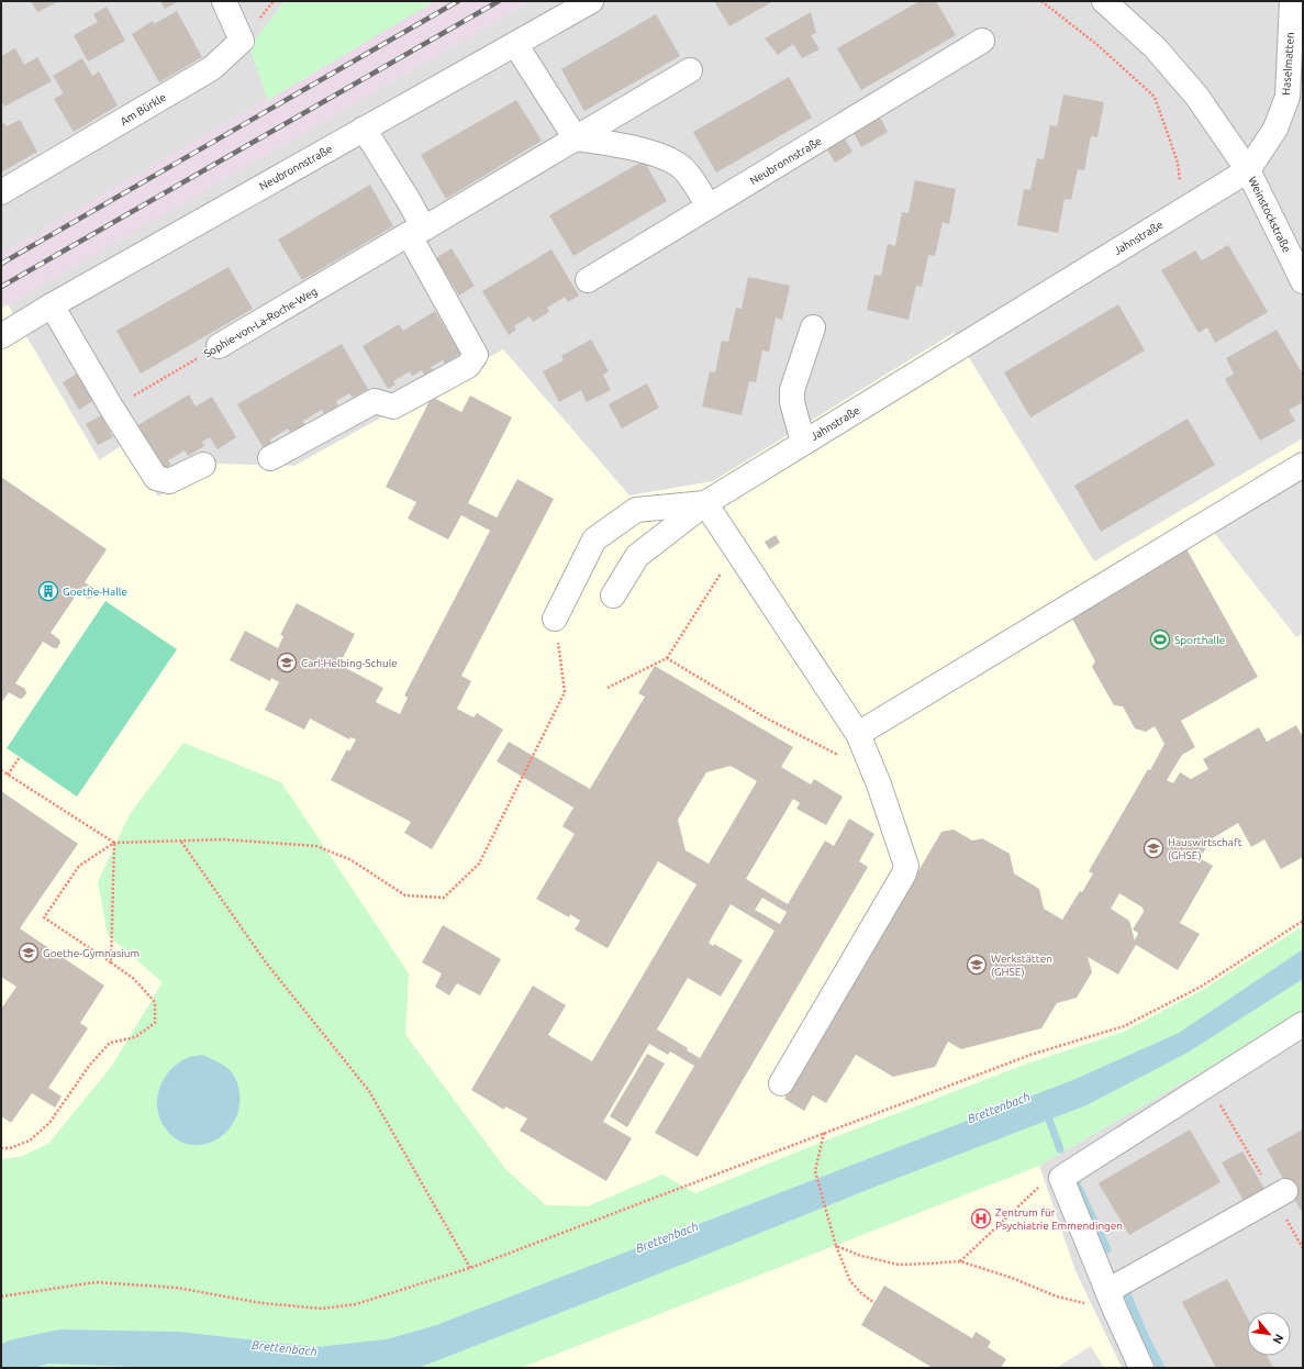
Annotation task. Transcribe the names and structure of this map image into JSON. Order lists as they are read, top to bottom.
{
  "streets": {
    "street": [
      "Haselmatten",
      "Am Bürkle",
      "Neubronnstraße",
      "Weinstockstraße",
      "Jahnstraße",
      "Sophie-von-La-Roche-Weg"
    ]
  },
  "crossings": [
    ["Haselmatten", "Weinstockstraße"],
    ["Haselmatten", "Jahnstraße"],
    ["Weinstockstraße", "Jahnstraße"]
  ],
  "water": ["Brettenbach"],
  "places": {
    "building": ["Goethe-Halle"],
    "sports": ["Sporthalle"],
    "school or university": [
      "Carl-Helbing-Schule",
      "Hauswirtschaft (GHSE)",
      "Goethe-Gymnasium",
      "Werkstätten (GHSE)"
    ],
    "hospital": ["Zentrum für Psychiatrie Emmendingen"]
  },
  "north": "bottom right"
}
